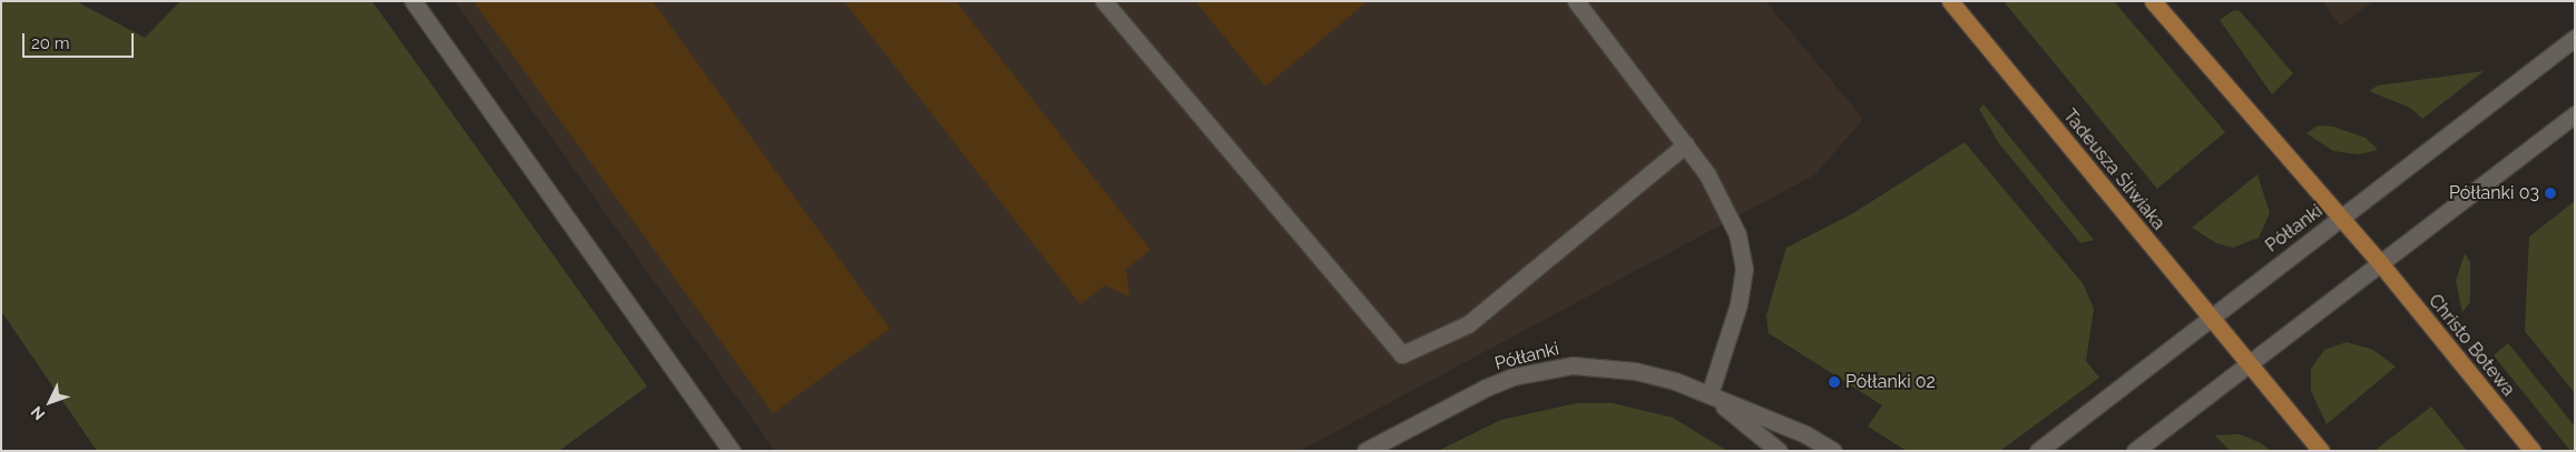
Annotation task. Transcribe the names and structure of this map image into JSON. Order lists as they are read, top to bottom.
{
  "streets": {
    "main road": ["Tadeusza Śliwiaka", "Christo Botewa"],
    "street": ["Półłanki"]
  },
  "crossings": [
    ["Tadeusza Śliwiaka", "Półłanki"]
  ],
  "places": ["Półłanki 03", "Półłanki 02"],
  "scale_bar": "20 m",
  "north": "bottom left"
}
